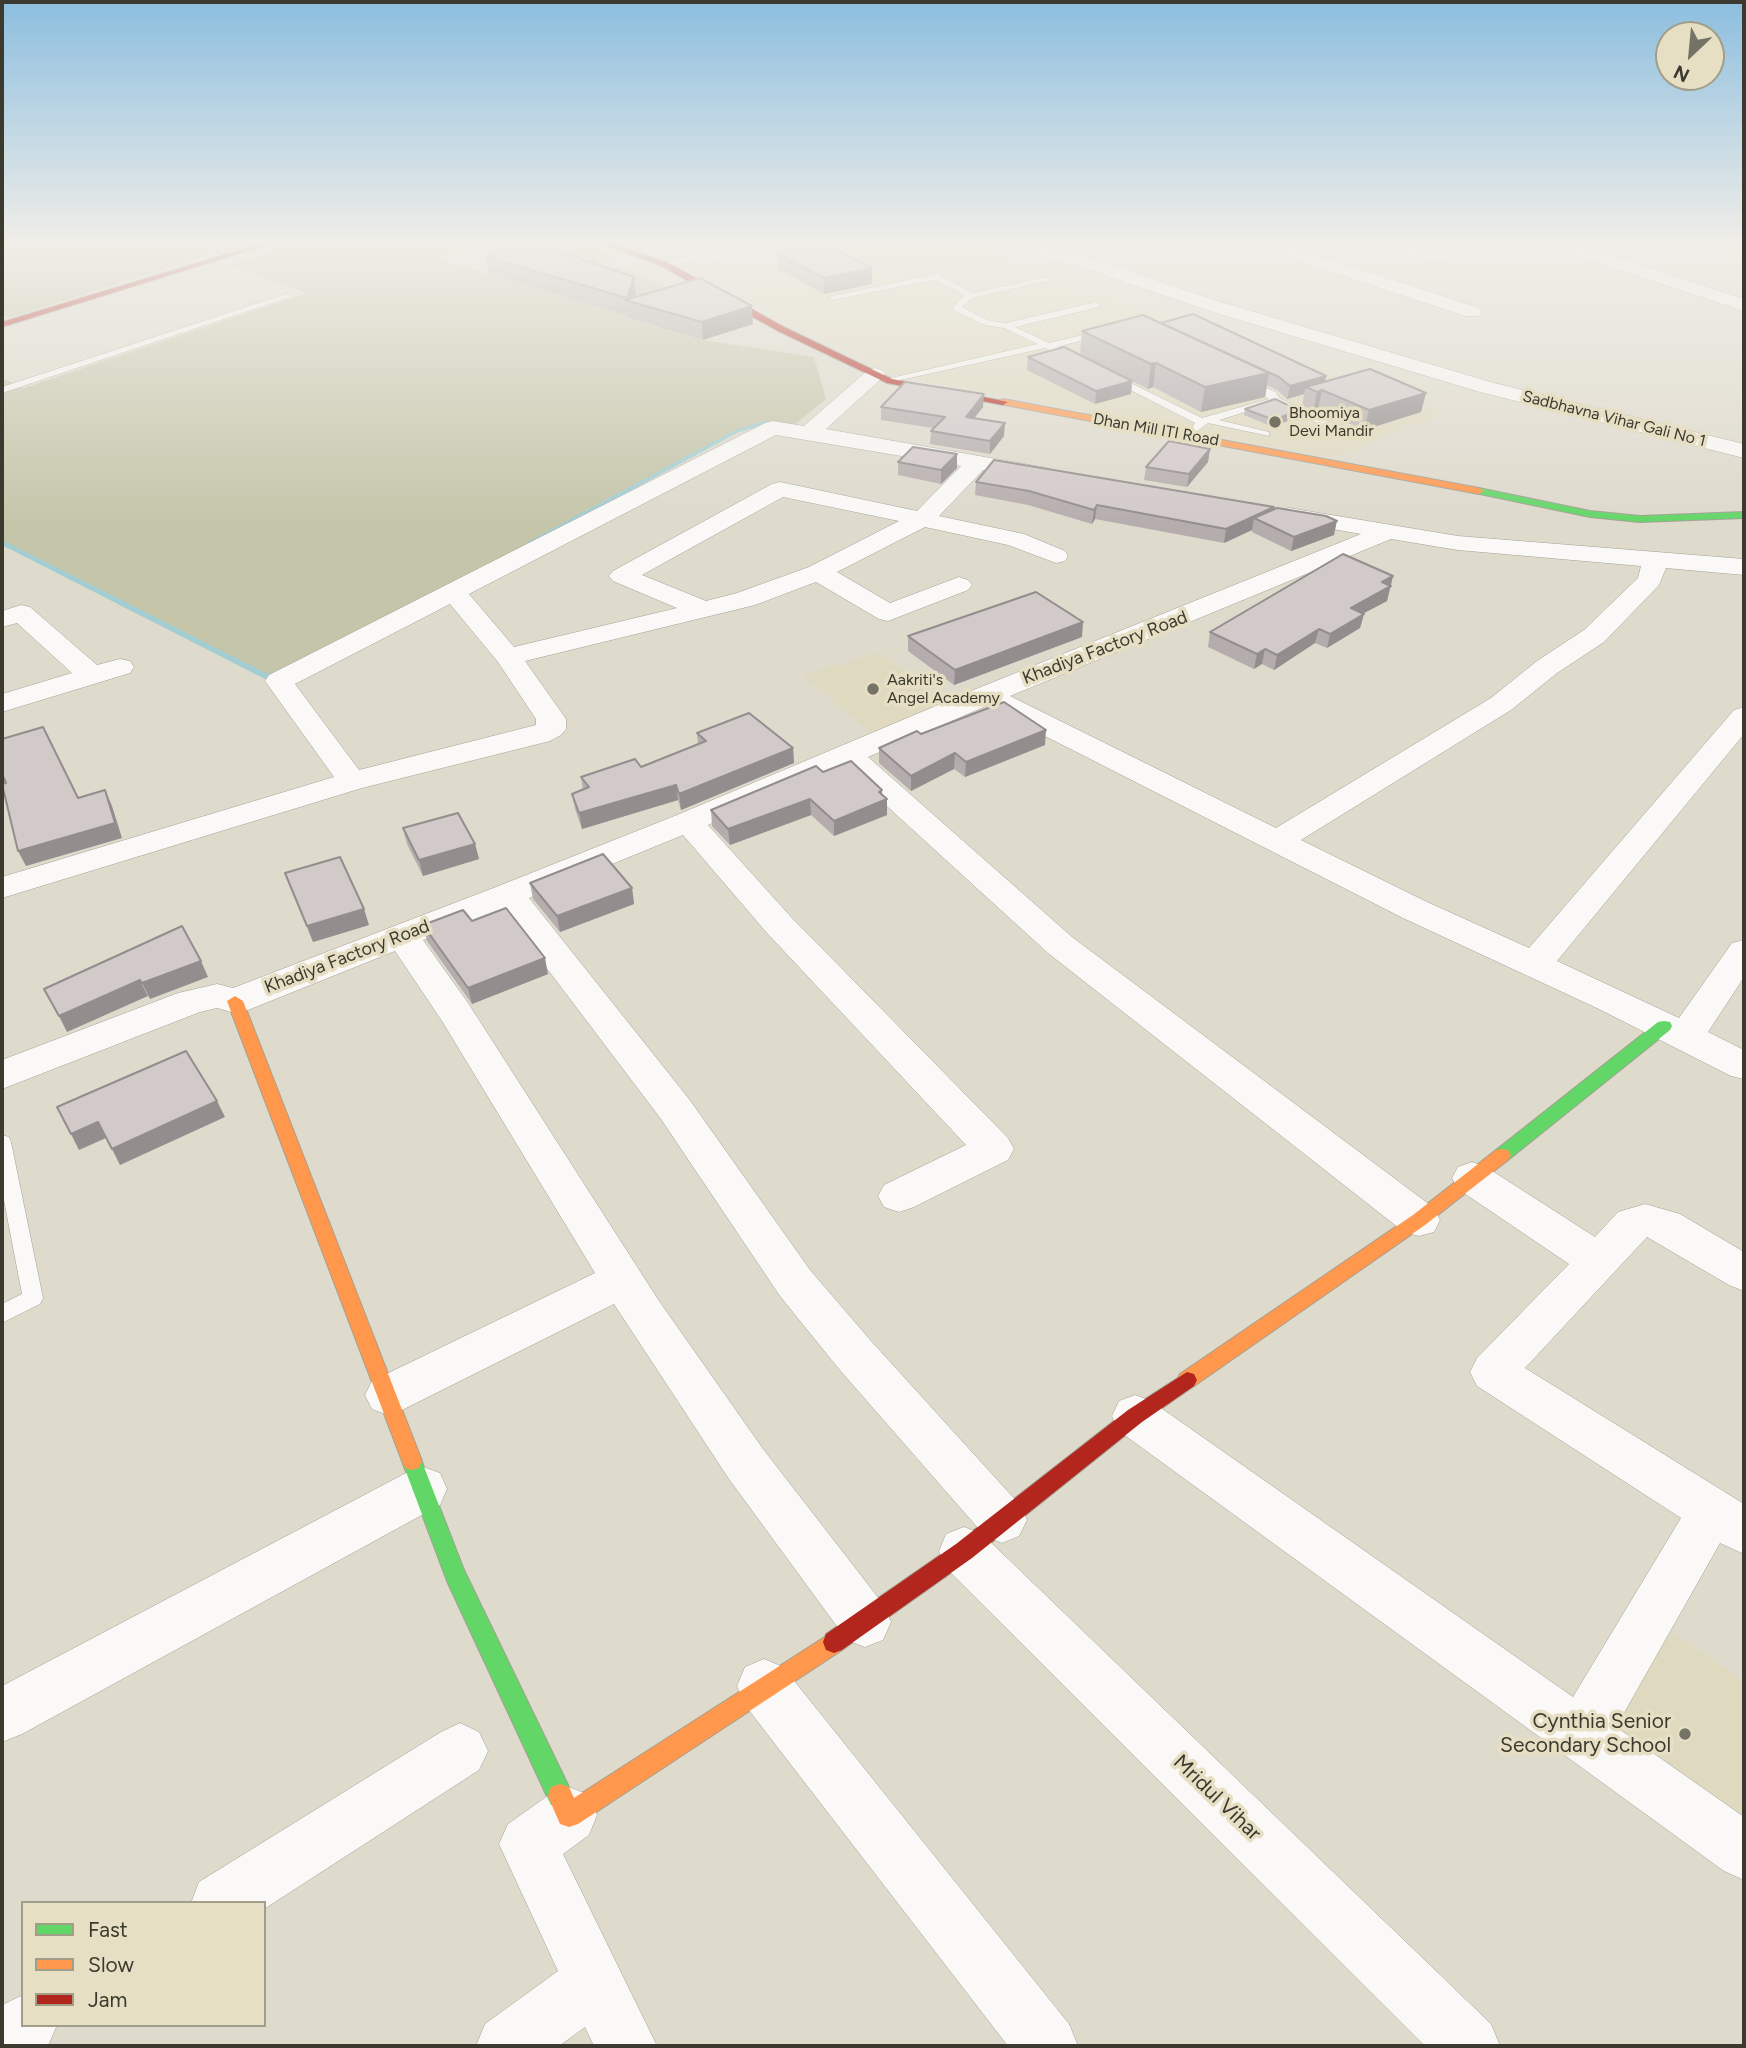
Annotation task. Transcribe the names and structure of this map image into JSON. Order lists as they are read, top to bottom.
{
  "streets": {
    "street": [
      "Sadbhavna Vihar Gali No 1",
      "Dhan Mill ITI Road",
      "Khadiya Factory Road",
      "Mridul Vihar"
    ]
  },
  "crossings": [
    ["Khadiya Factory Road", "Mridul Vihar"]
  ],
  "places": ["Bhoomiya Devi Mandir", "Aakriti's Angel Academy", "Cynthia Senior Secondary School"],
  "legend": ["Fast", "Slow", "Jam"],
  "north": "bottom left"
}
